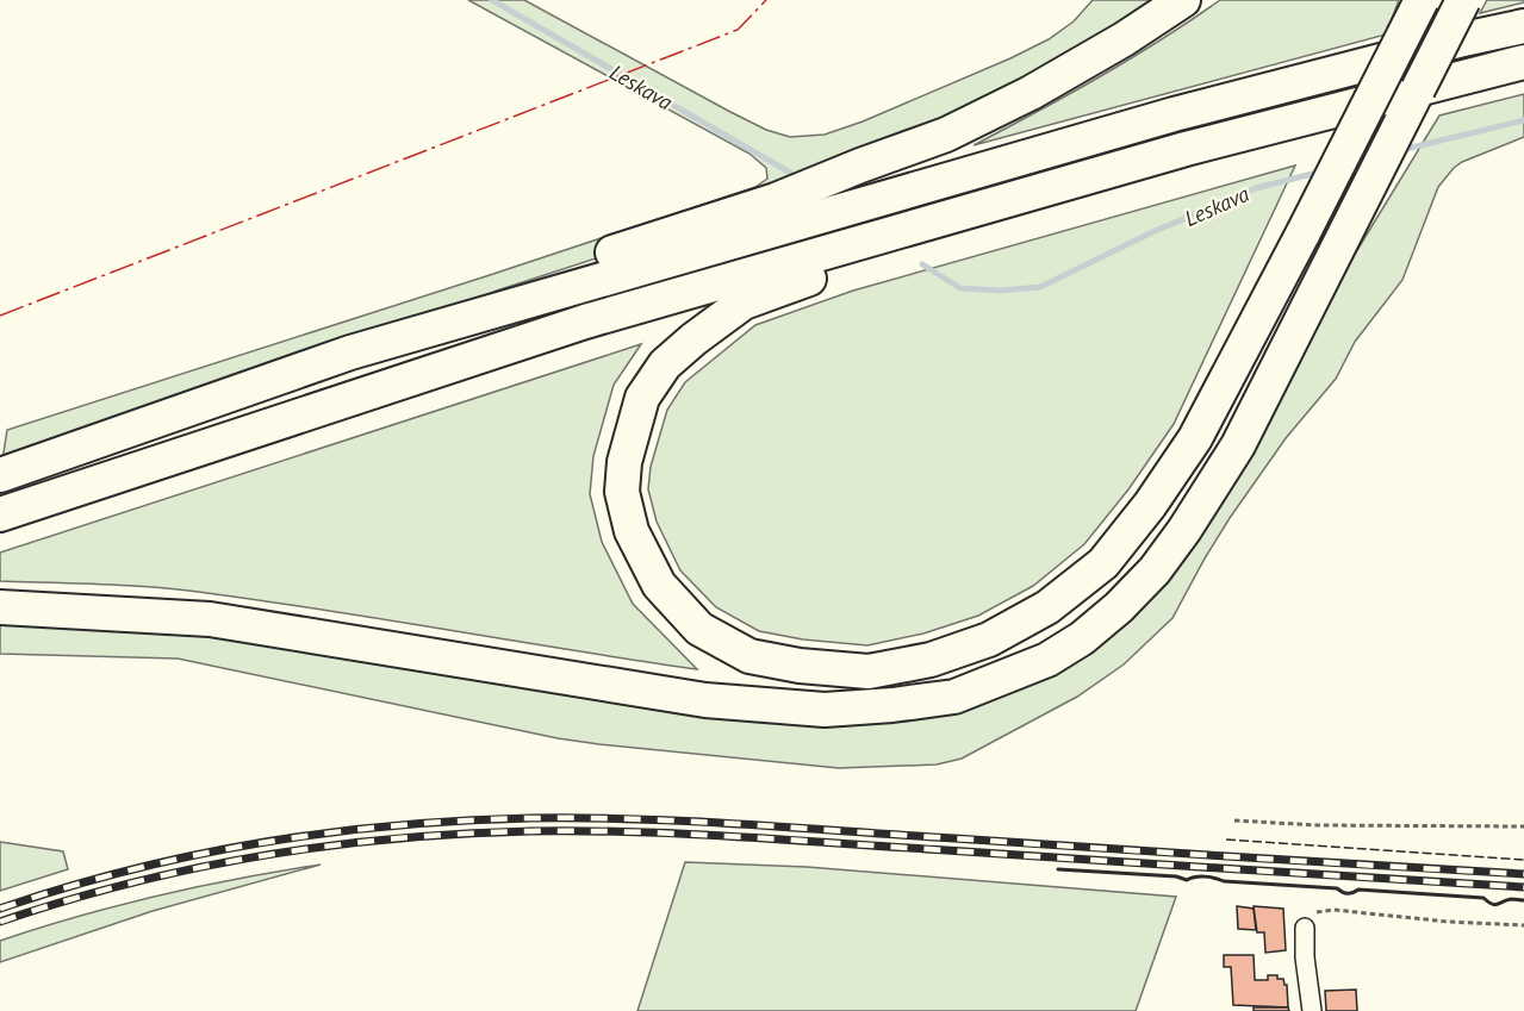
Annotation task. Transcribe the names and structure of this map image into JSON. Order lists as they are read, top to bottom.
{
  "water": ["Leskava"]
}
